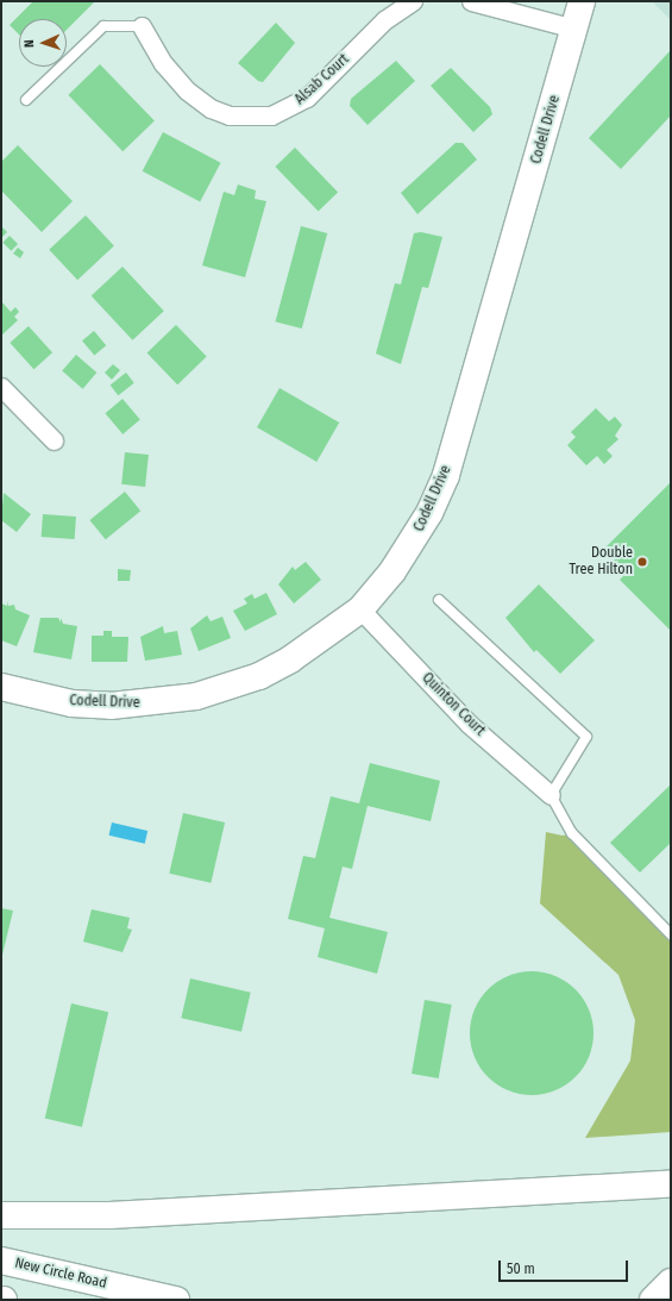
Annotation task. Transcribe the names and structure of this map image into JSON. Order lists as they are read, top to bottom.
{
  "streets": {
    "main road": ["Codell Drive", "New Circle Road"],
    "street": ["Alsab Court", "Quinton Court"]
  },
  "crossings": [
    ["Codell Drive", "Quinton Court"]
  ],
  "places": ["Double Tree Hilton"],
  "scale_bar": "50 m",
  "north": "left"
}
